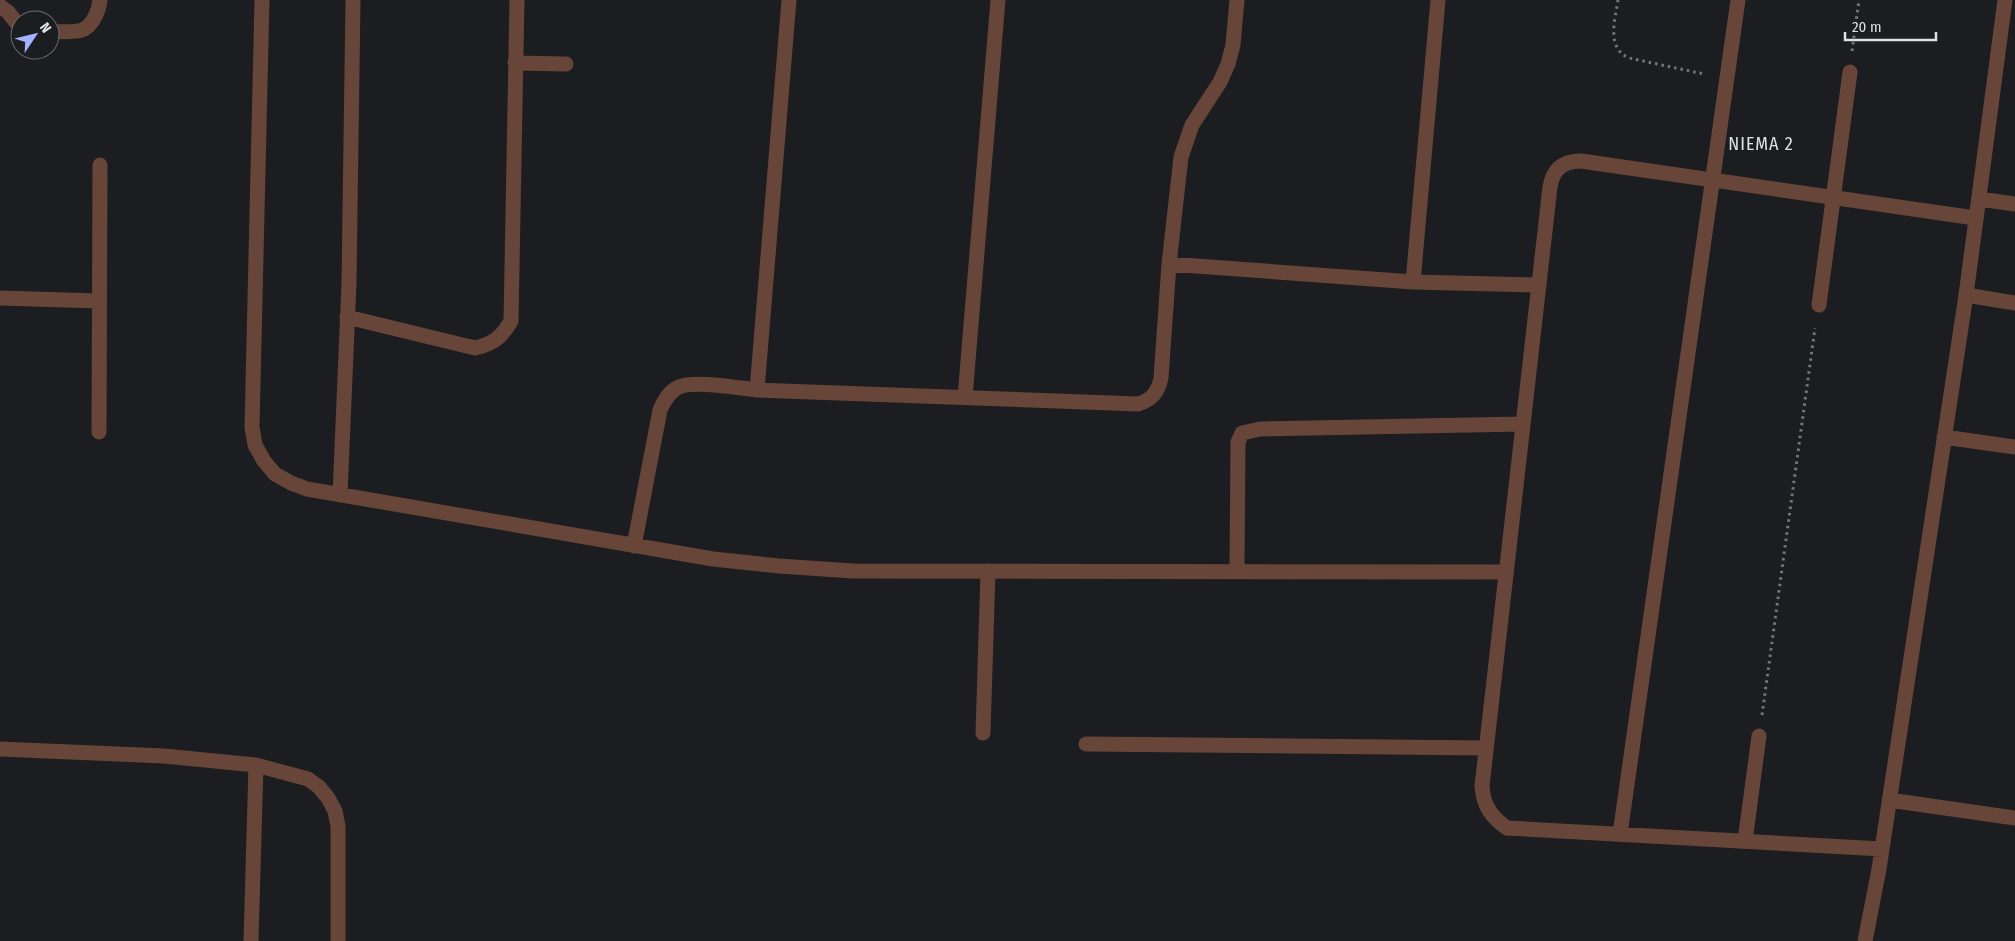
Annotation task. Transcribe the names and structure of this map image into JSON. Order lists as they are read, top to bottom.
{
  "districts": ["NIEMA 2"],
  "scale_bar": "20 m",
  "north": "top right"
}
